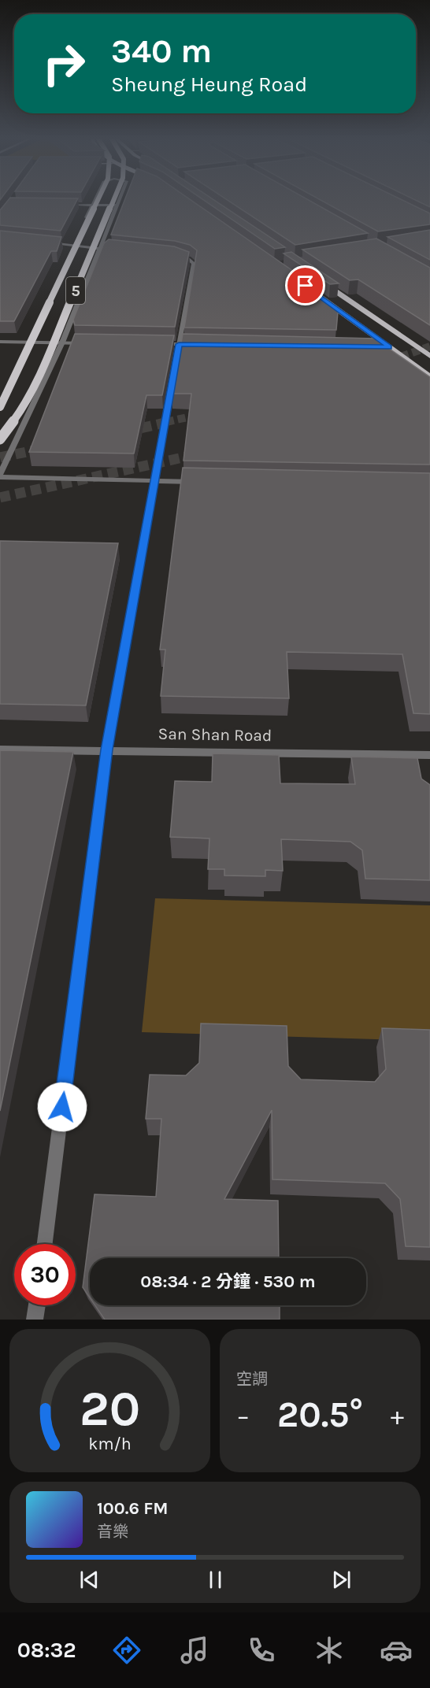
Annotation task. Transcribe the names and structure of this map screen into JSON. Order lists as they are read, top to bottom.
{
  "streets": {
    "highway": ["5"],
    "street": ["San Shan Road"]
  },
  "page": {
    "turn": ["340 m", "Sheung Heung Road"],
    "limit": "30",
    "trip": "08:34 · 2 分鐘 · 530 m",
    "tile": "空調",
    "heat": ["−", "20.5°", "+"],
    "song": ["100.6 FM", "音樂"],
    "tabs": "08:32",
    "gauge": ["20", "km/h"]
  }
}
